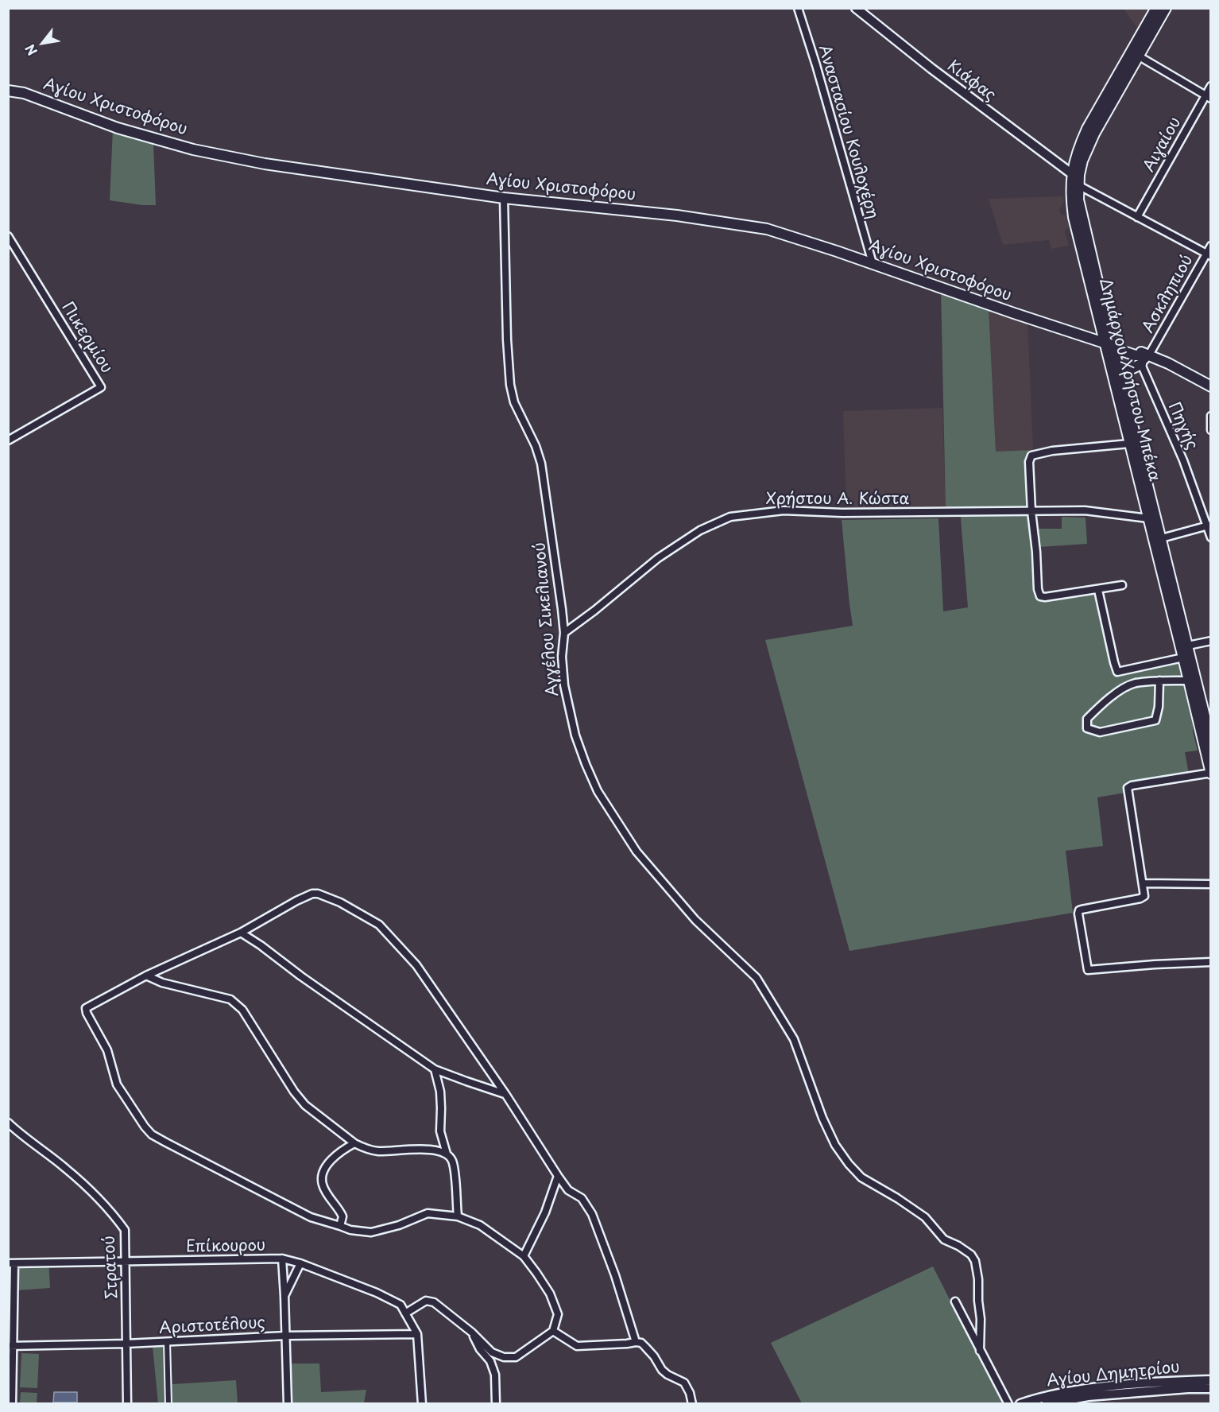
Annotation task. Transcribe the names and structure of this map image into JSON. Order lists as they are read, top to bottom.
{
  "streets": {
    "main road": ["Αγίου Χριστοφόρου", "Δημάρχου Χρήστου Μπέκα"],
    "street": [
      "Κιάφας",
      "Αναστασίου Κουλοχέρη",
      "Αιγαίου",
      "Ασκληπιού",
      "Πικερμίου",
      "Πηγής",
      "Χρήστου Α. Κώστα",
      "Αγγέλου Σικελιανού",
      "Επίκουρου",
      "Στρατού",
      "Αριστοτέλους",
      "Αγίου Δημητρίου"
    ]
  },
  "crossings": [
    ["Κιάφας", "Δημάρχου Χρήστου Μπέκα"],
    ["Αγίου Χριστοφόρου", "Αναστασίου Κουλοχέρη"],
    ["Αγίου Χριστοφόρου", "Ασκληπιού"],
    ["Αγίου Χριστοφόρου", "Δημάρχου Χρήστου Μπέκα"],
    ["Αγίου Χριστοφόρου", "Πηγής"],
    ["Αγίου Χριστοφόρου", "Αγγέλου Σικελιανού"],
    ["Ασκληπιού", "Πηγής"],
    ["Δημάρχου Χρήστου Μπέκα", "Χρήστου Α. Κώστα"],
    ["Χρήστου Α. Κώστα", "Αγγέλου Σικελιανού"],
    ["Επίκουρου", "Στρατού"],
    ["Επίκουρου", "Αριστοτέλους"],
    ["Στρατού", "Αριστοτέλους"]
  ],
  "north": "bottom left"
}
